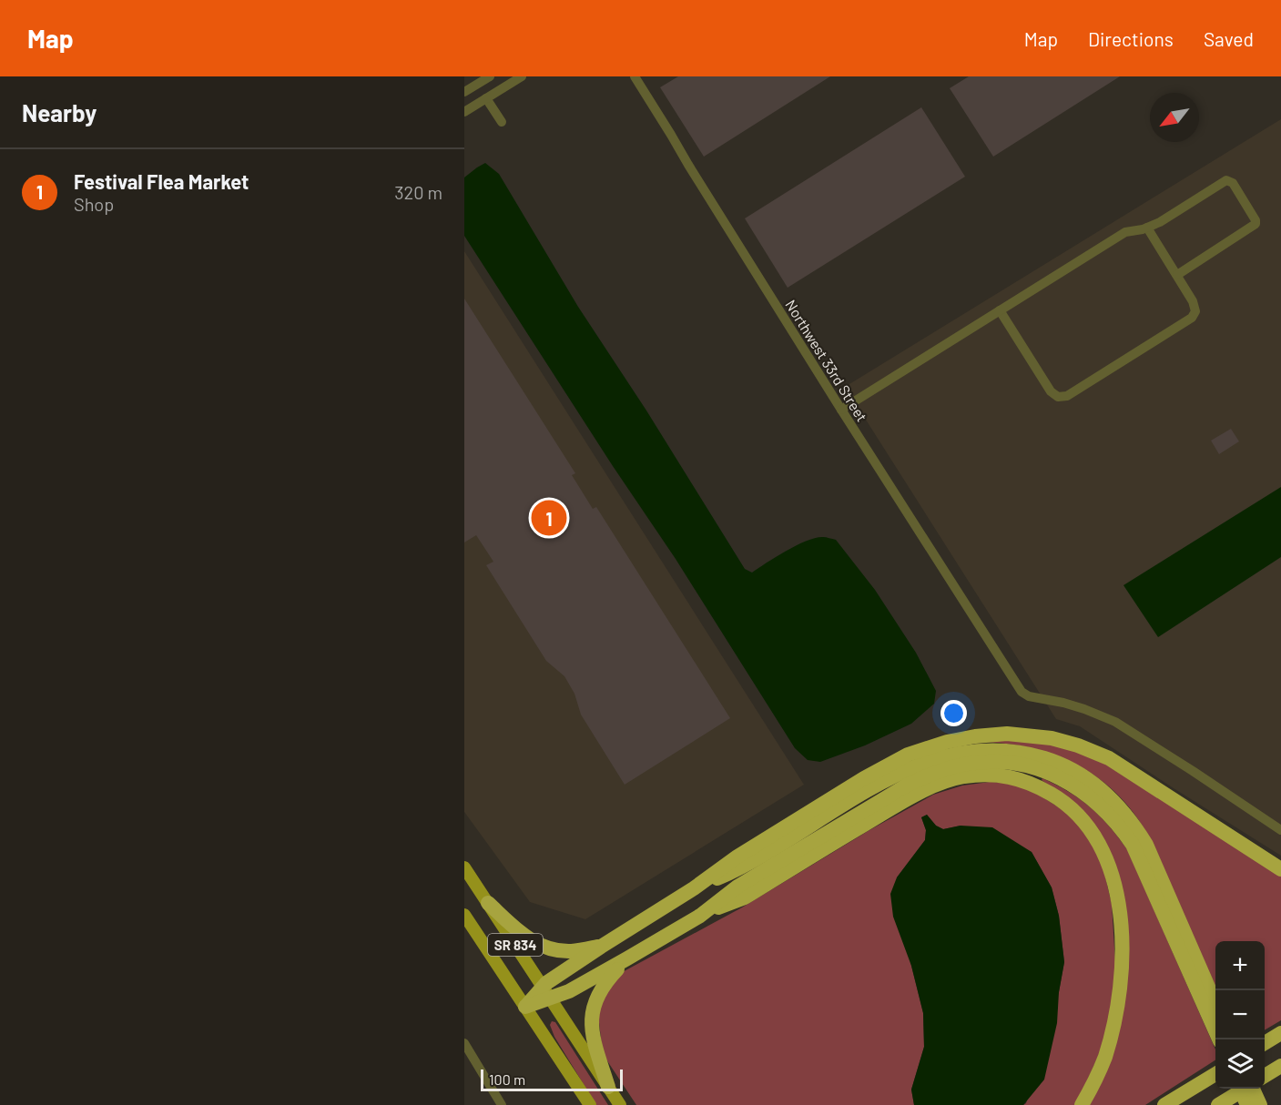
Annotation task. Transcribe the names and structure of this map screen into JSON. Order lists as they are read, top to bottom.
{
  "streets": {
    "main road": ["SR 834"],
    "street": ["Northwest 33rd Street"]
  },
  "scale_bar": "100 m",
  "north": "bottom left",
  "page": {
    "header": "Map",
    "nav": ["Map", "Directions", "Saved"],
    "heading": "Nearby",
    "list": [
      {
        "mark": "1",
        "name": "Festival Flea Market",
        "note": "Shop",
        "value": "320 m"
      }
    ],
    "pins": "1",
    "map_buttons": ["+", "−"],
    "scale": "100 m"
  }
}
